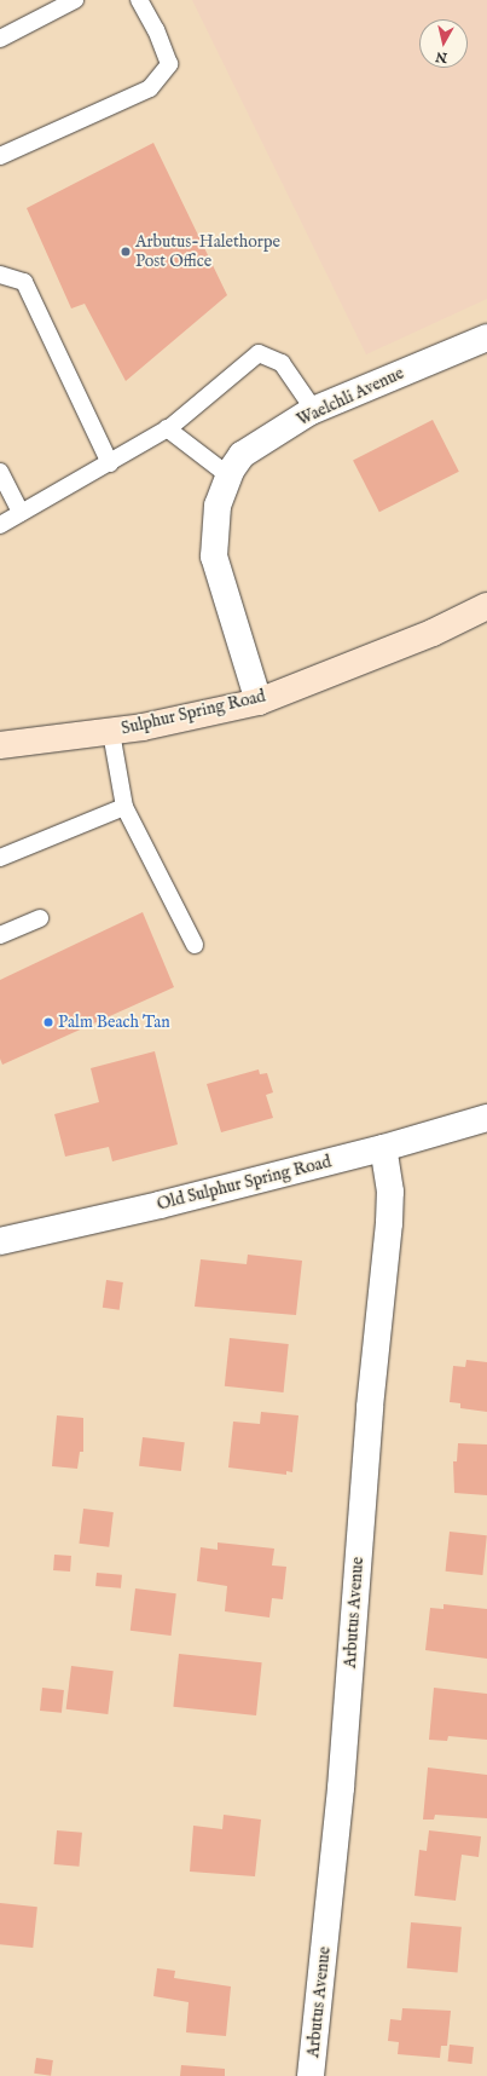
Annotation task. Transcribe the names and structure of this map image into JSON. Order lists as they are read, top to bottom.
{
  "streets": {
    "main road": ["Sulphur Spring Road"],
    "street": ["Waelchli Avenue", "Old Sulphur Spring Road", "Arbutus Avenue"]
  },
  "crossings": [
    ["Waelchli Avenue", "Sulphur Spring Road"],
    ["Old Sulphur Spring Road", "Arbutus Avenue"]
  ],
  "places": ["Arbutus-Halethorpe Post Office", "Palm Beach Tan"],
  "north": "bottom"
}
